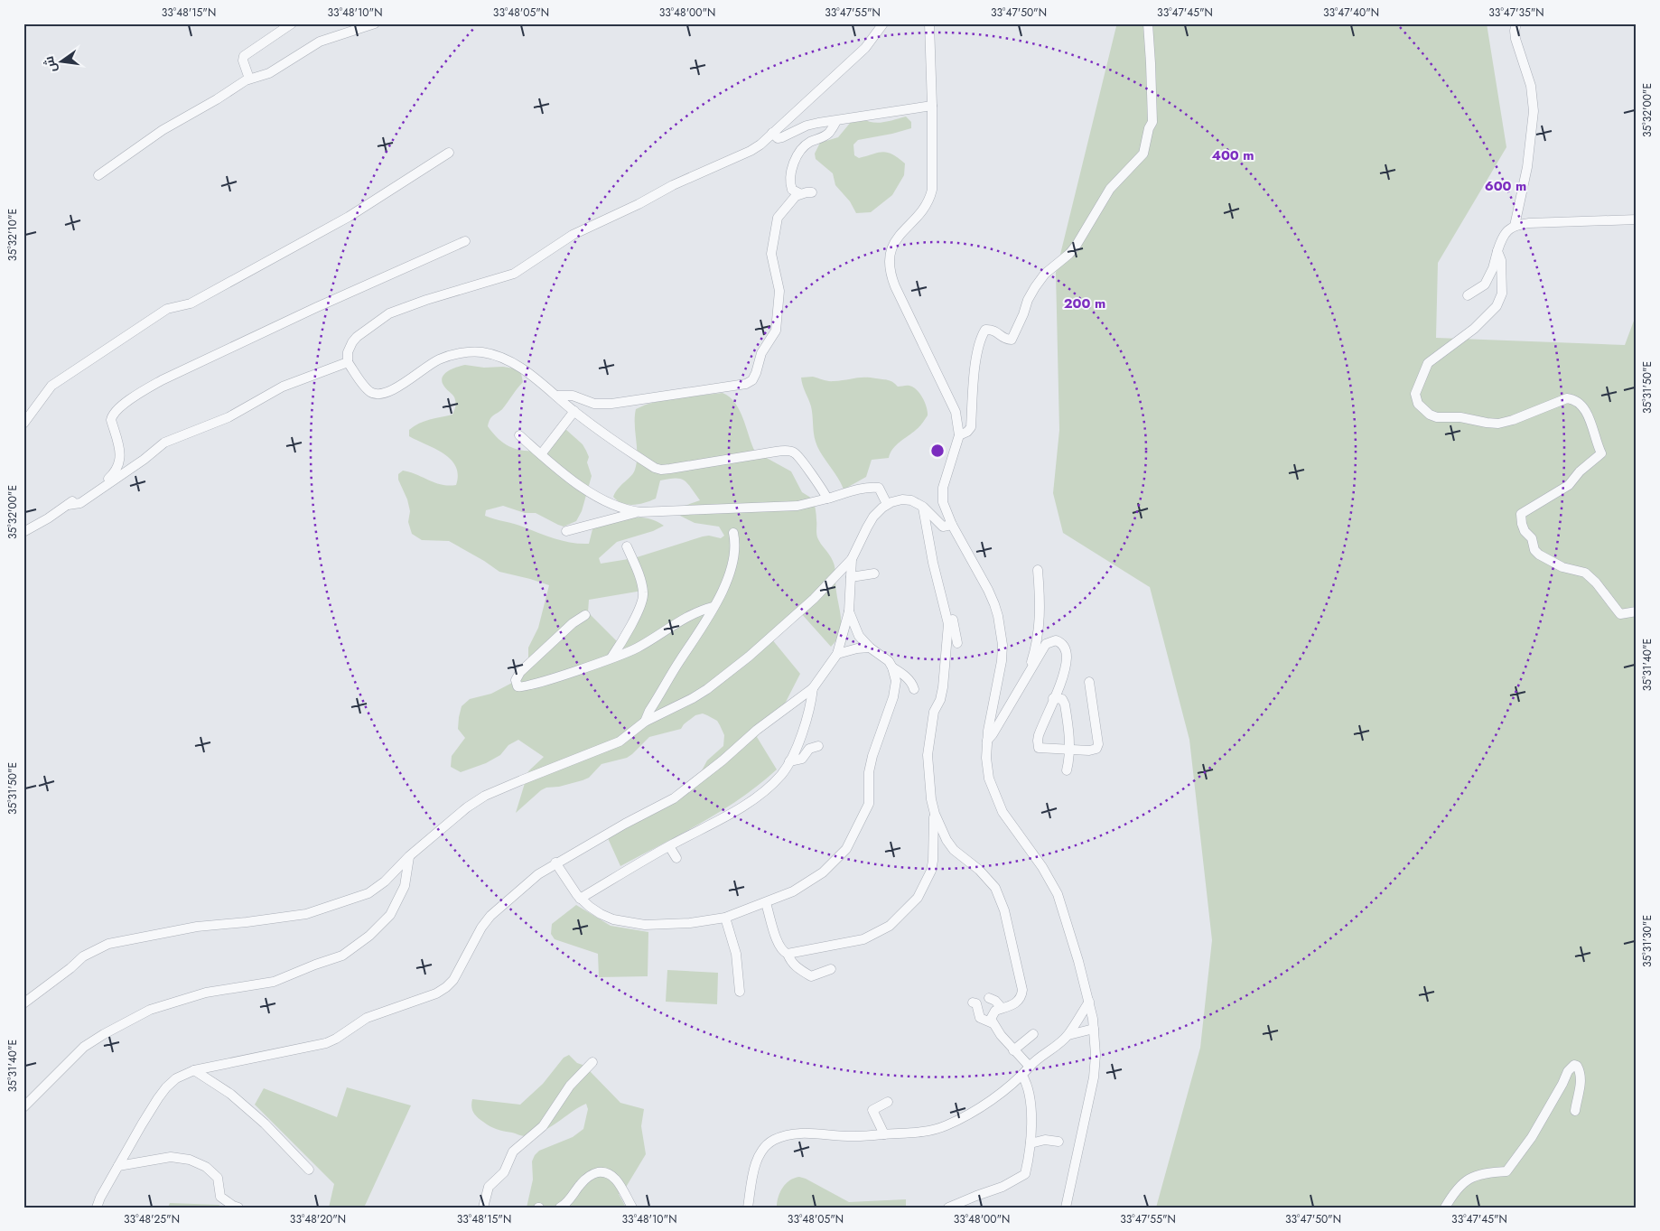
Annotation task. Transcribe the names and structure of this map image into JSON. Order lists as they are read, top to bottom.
{
  "north": "left",
  "coordinates": [
    "33°48'15\"N",
    "33°48'10\"N",
    "33°48'05\"N",
    "33°48'00\"N",
    "33°47'55\"N",
    "33°47'50\"N",
    "33°47'45\"N",
    "33°47'40\"N",
    "33°47'35\"N",
    "35°32'00\"E",
    "35°32'10\"E",
    "35°31'50\"E",
    "35°31'40\"E",
    "35°31'30\"E",
    "33°48'25\"N",
    "33°48'20\"N"
  ],
  "rings": ["400 m", "600 m", "200 m"]
}
